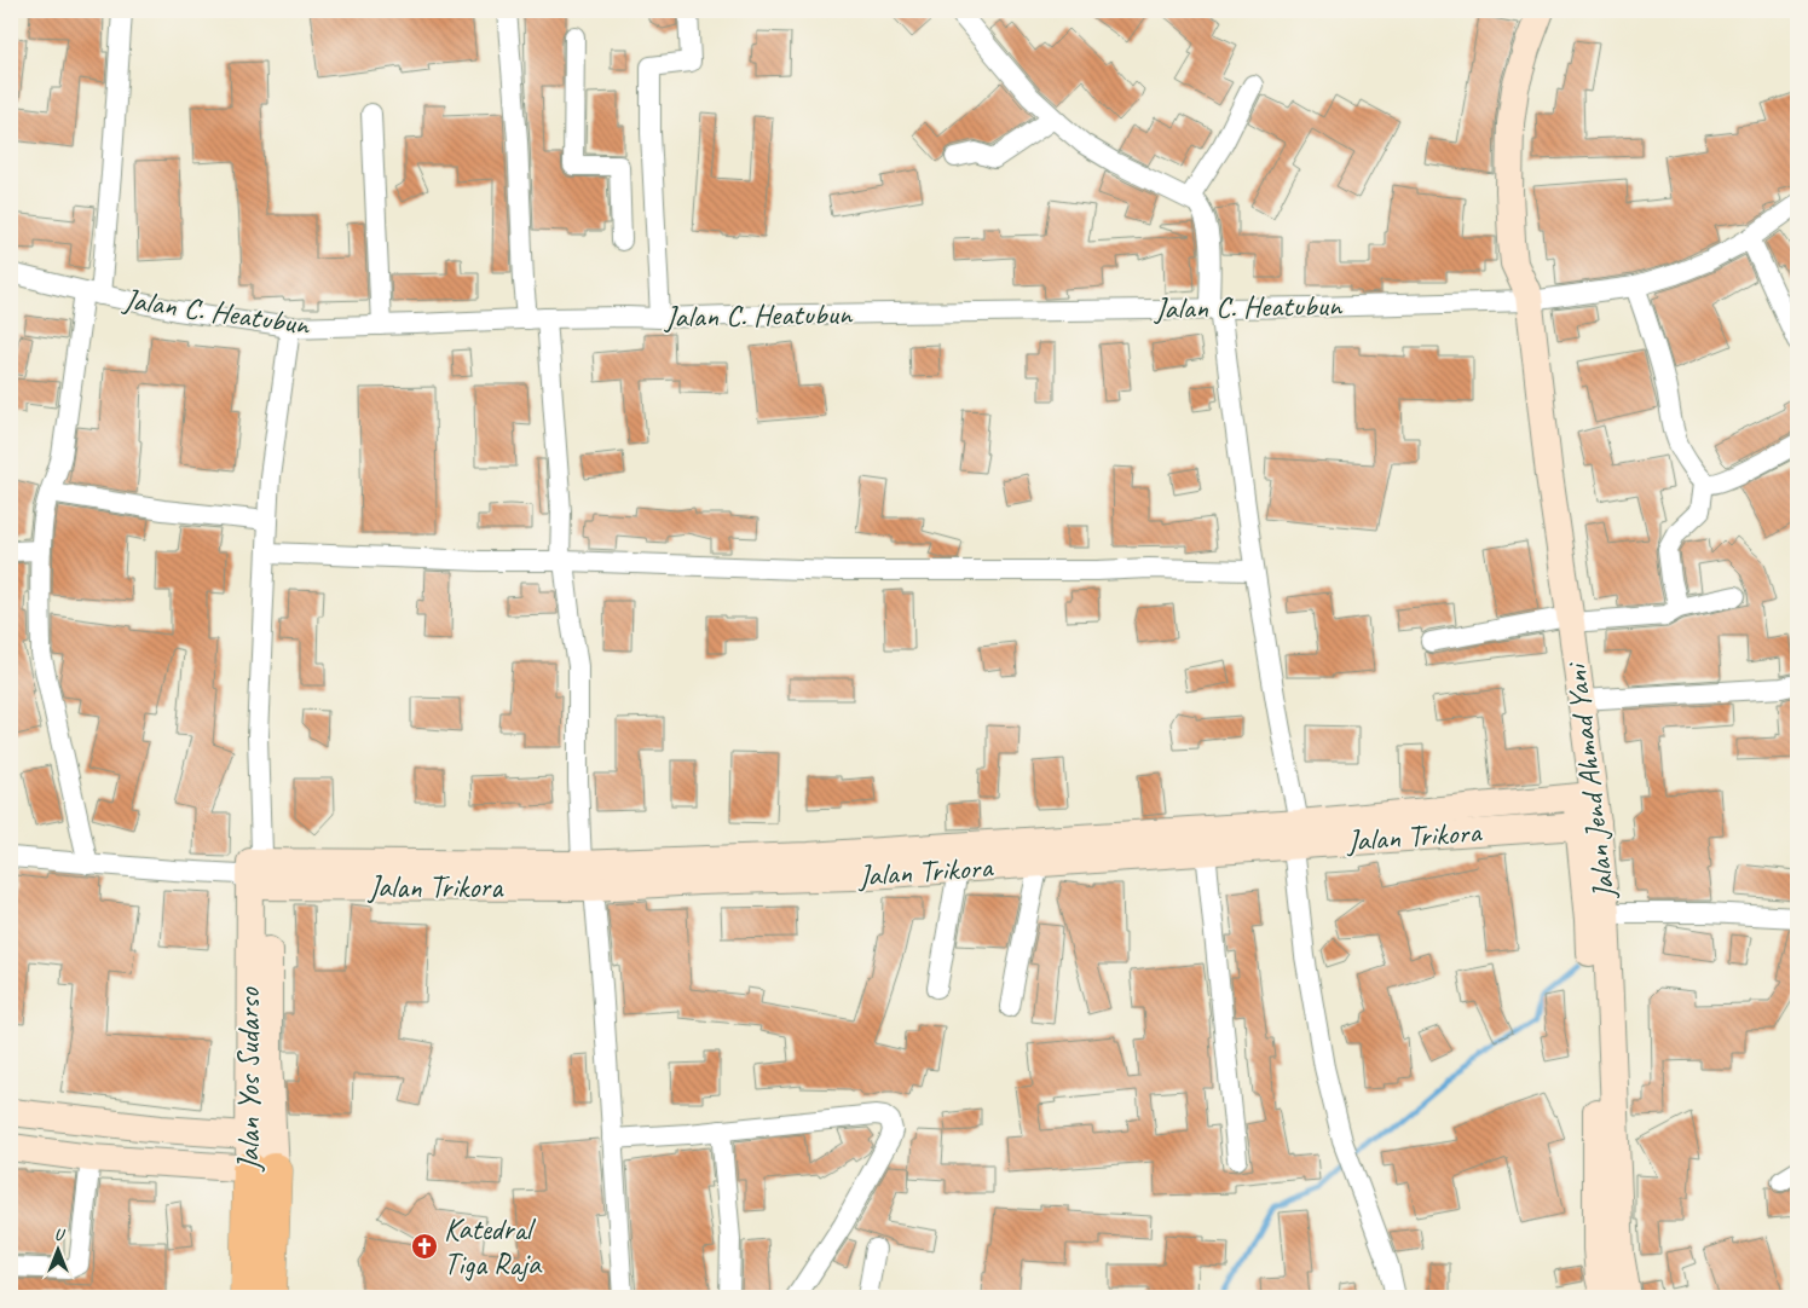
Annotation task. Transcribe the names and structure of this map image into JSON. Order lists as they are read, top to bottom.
{
  "streets": {
    "highway": ["Jalan Yos Sudarso"],
    "main road": ["Jalan Jend Ahmad Yani", "Jalan Trikora"],
    "street": ["Jalan C. Heatubun"]
  },
  "crossings": [
    ["Jalan C. Heatubun", "Jalan Jend Ahmad Yani"],
    ["Jalan Jend Ahmad Yani", "Jalan Trikora"],
    ["Jalan Trikora", "Jalan Yos Sudarso"]
  ],
  "places": {
    "church": ["Katedral Tiga Raja"]
  },
  "north": "top"
}
